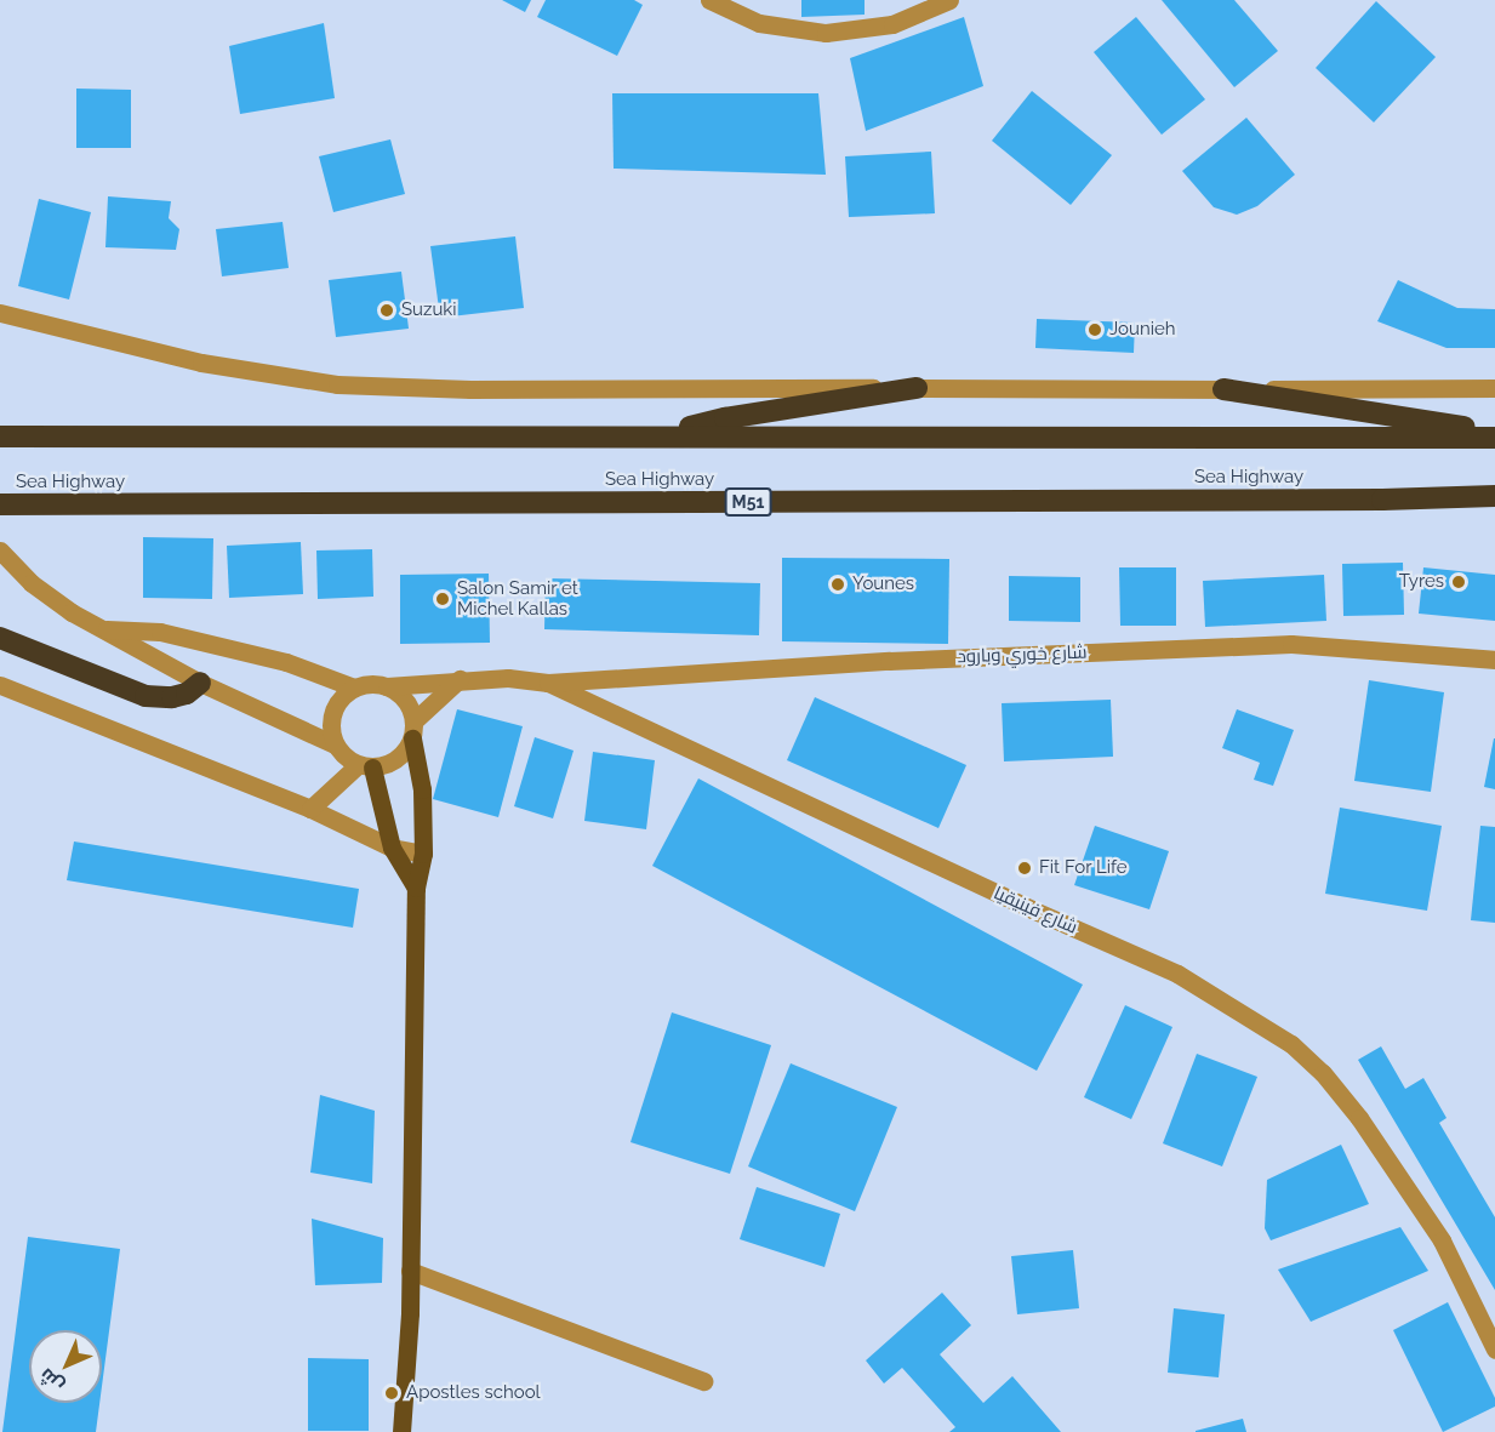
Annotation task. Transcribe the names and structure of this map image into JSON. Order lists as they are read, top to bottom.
{
  "streets": {
    "highway": ["Sea Highway", "M51"],
    "street": ["شارع خوري وبارود", "شارع فينيقيا"]
  },
  "crossings": [
    ["شارع خوري وبارود", "شارع فينيقيا"]
  ],
  "places": [
    "Suzuki",
    "Jounieh",
    "Tyres",
    "Younes",
    "Salon Samir et Michel Kallas",
    "Fit For Life",
    "Apostles school"
  ],
  "north": "bottom left"
}
